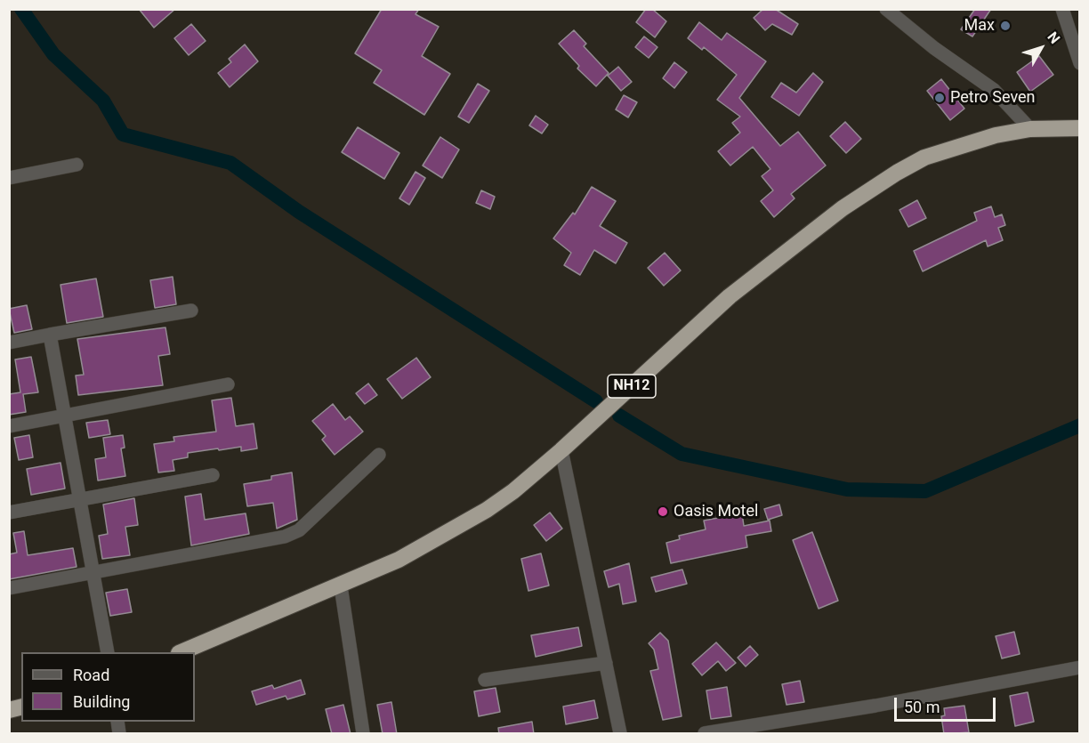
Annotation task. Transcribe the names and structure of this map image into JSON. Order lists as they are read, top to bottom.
{
  "streets": {
    "highway": ["NH12"]
  },
  "places": ["Max", "Petro Seven", "Oasis Motel"],
  "legend": ["Road", "Building"],
  "scale_bar": "50 m",
  "north": "top right"
}
